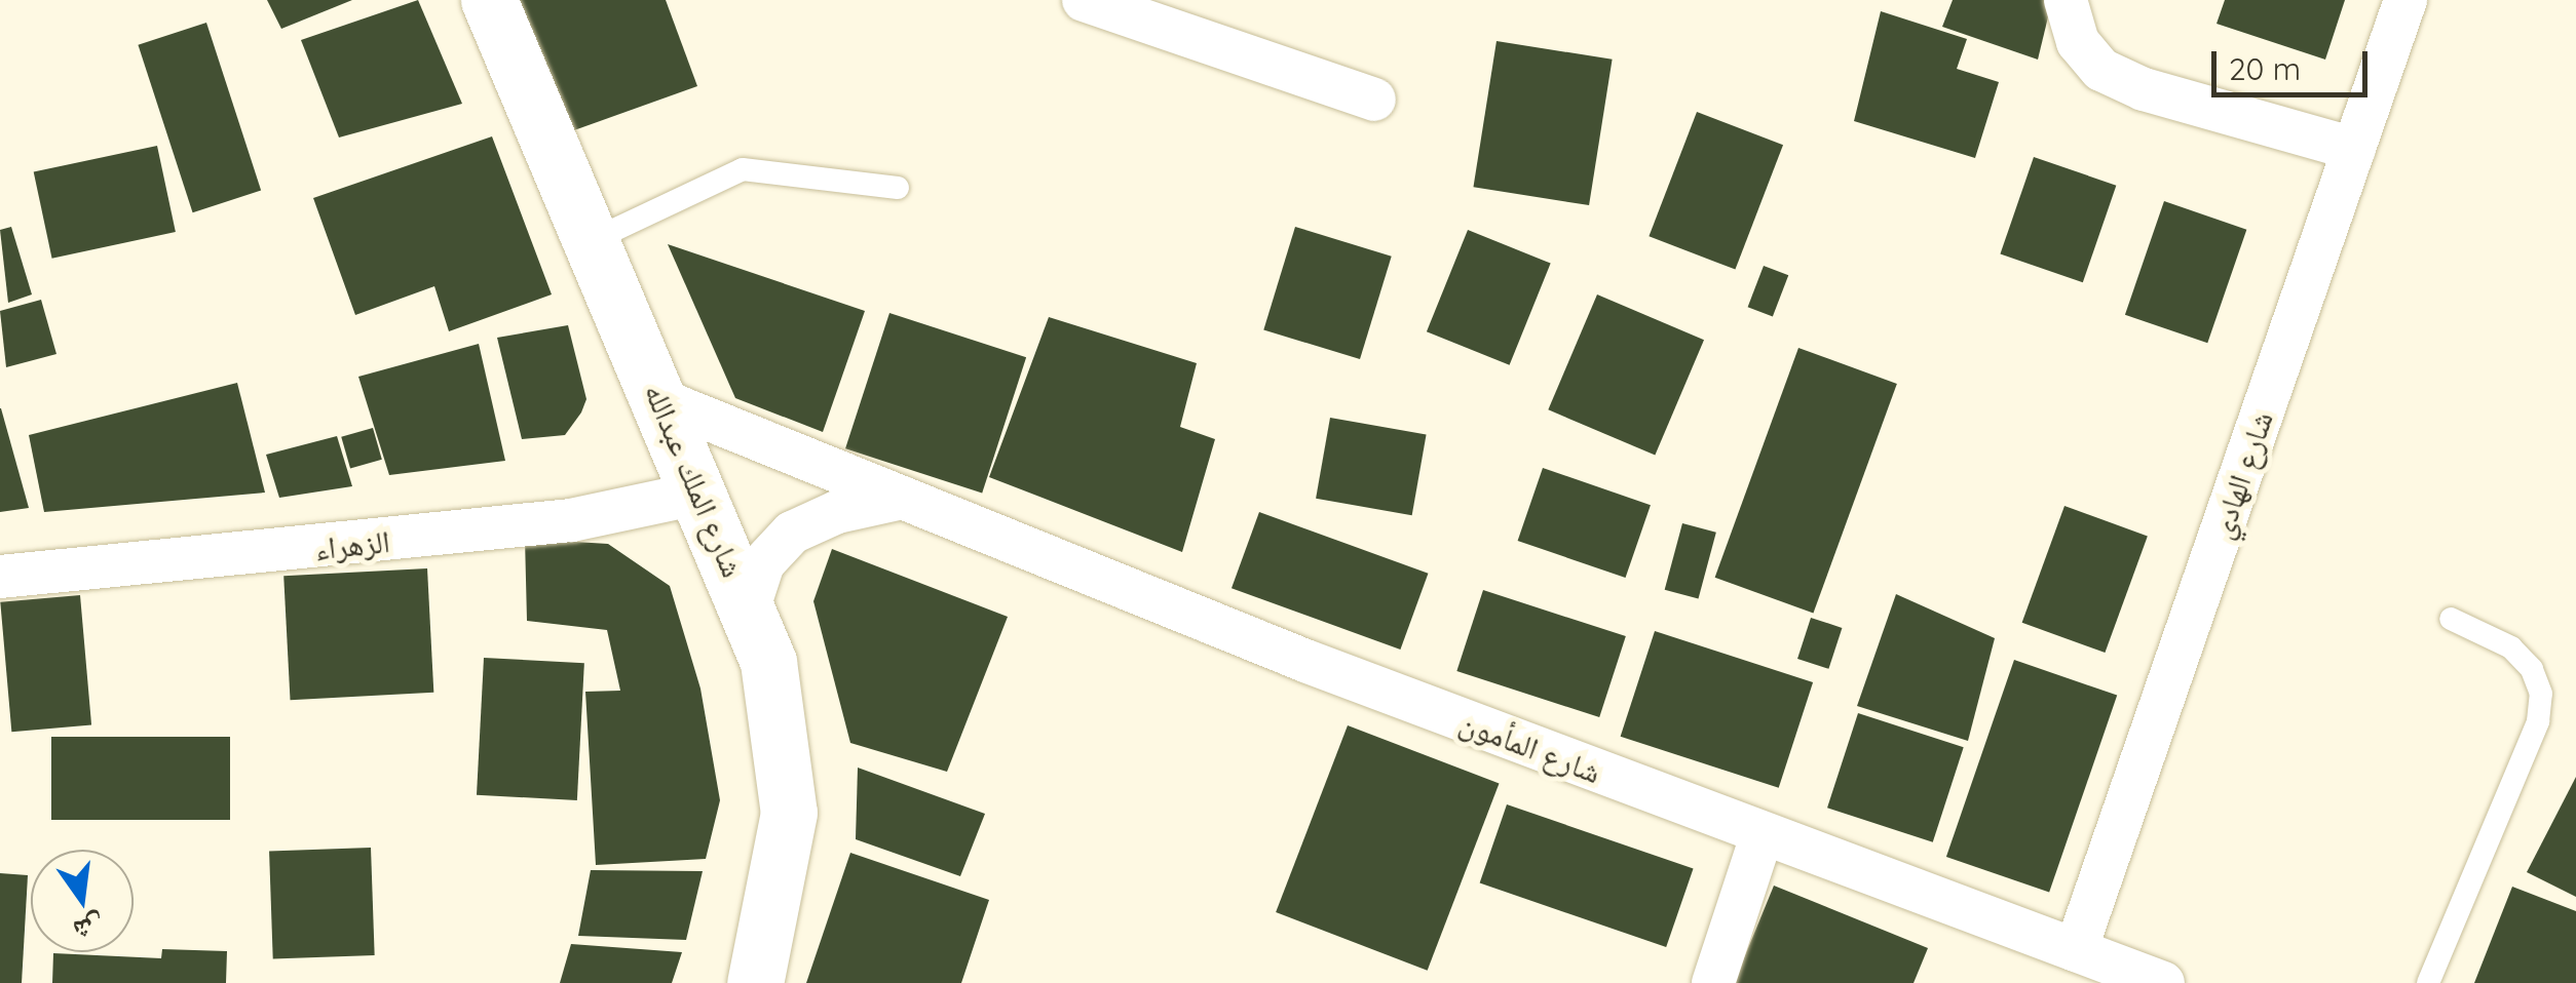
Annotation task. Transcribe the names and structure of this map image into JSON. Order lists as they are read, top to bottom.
{
  "streets": {
    "main road": ["شارع الملك عبدالله"],
    "street": ["شارع الهادي", "الزهراء", "شارع المأمون"]
  },
  "crossings": [
    ["شارع الهادي", "شارع المأمون"],
    ["شارع الملك عبدالله", "الزهراء"],
    ["شارع الملك عبدالله", "شارع المأمون"]
  ],
  "scale_bar": "20 m",
  "north": "bottom"
}
